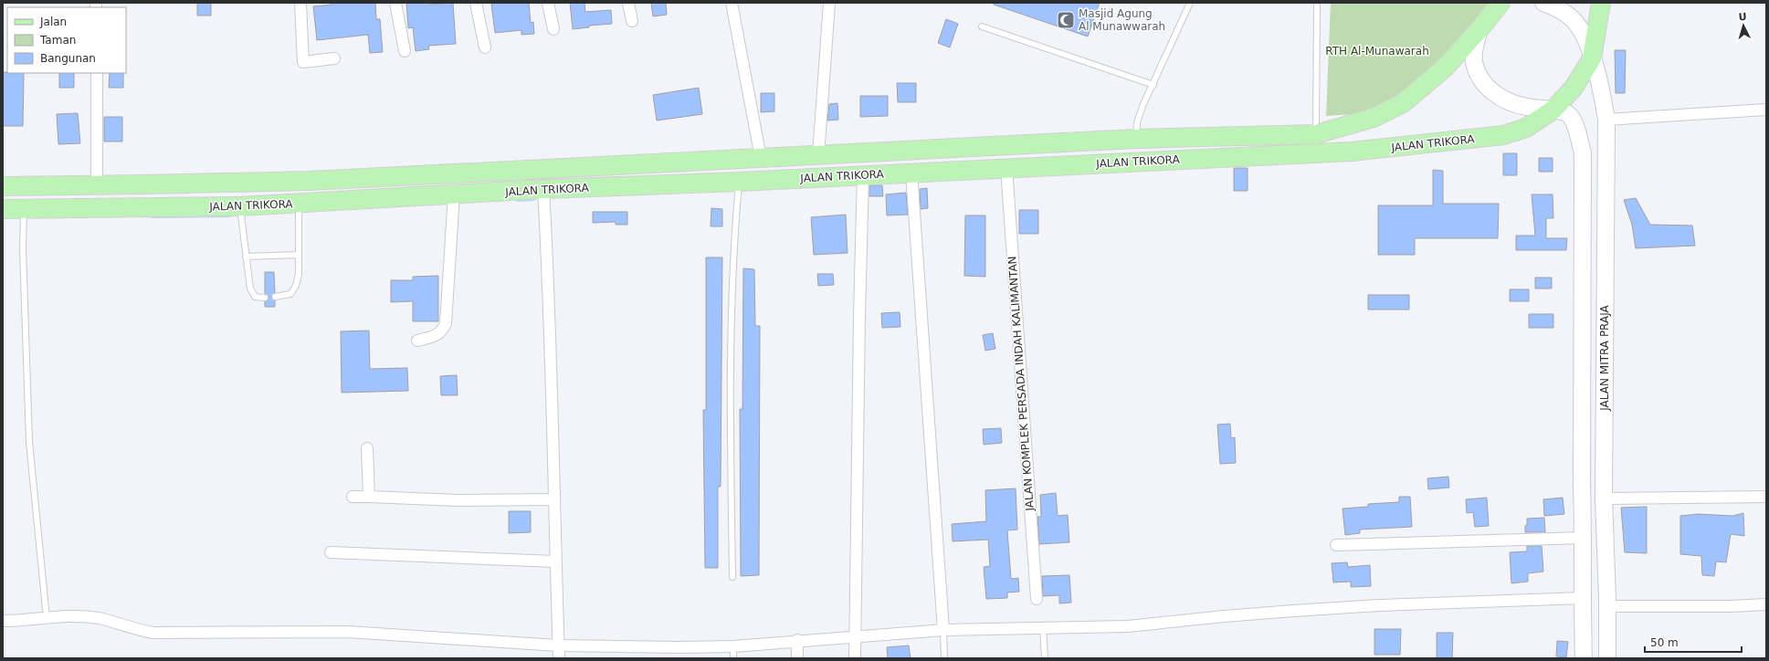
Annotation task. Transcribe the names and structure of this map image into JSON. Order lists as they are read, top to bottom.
{
  "streets": {
    "main road": ["JALAN TRIKORA"],
    "street": ["JALAN MITRA PRAJA", "JALAN KOMPLEK PERSADA INDAH KALIMANTAN"]
  },
  "crossings": [
    ["JALAN TRIKORA", "JALAN MITRA PRAJA"],
    ["JALAN TRIKORA", "JALAN KOMPLEK PERSADA INDAH KALIMANTAN"]
  ],
  "parks": ["RTH Al-Munawarah"],
  "places": {
    "mosque": ["Masjid Agung Al Munawwarah"]
  },
  "legend": ["Jalan", "Taman", "Bangunan"],
  "scale_bar": "50 m",
  "north": "top"
}
